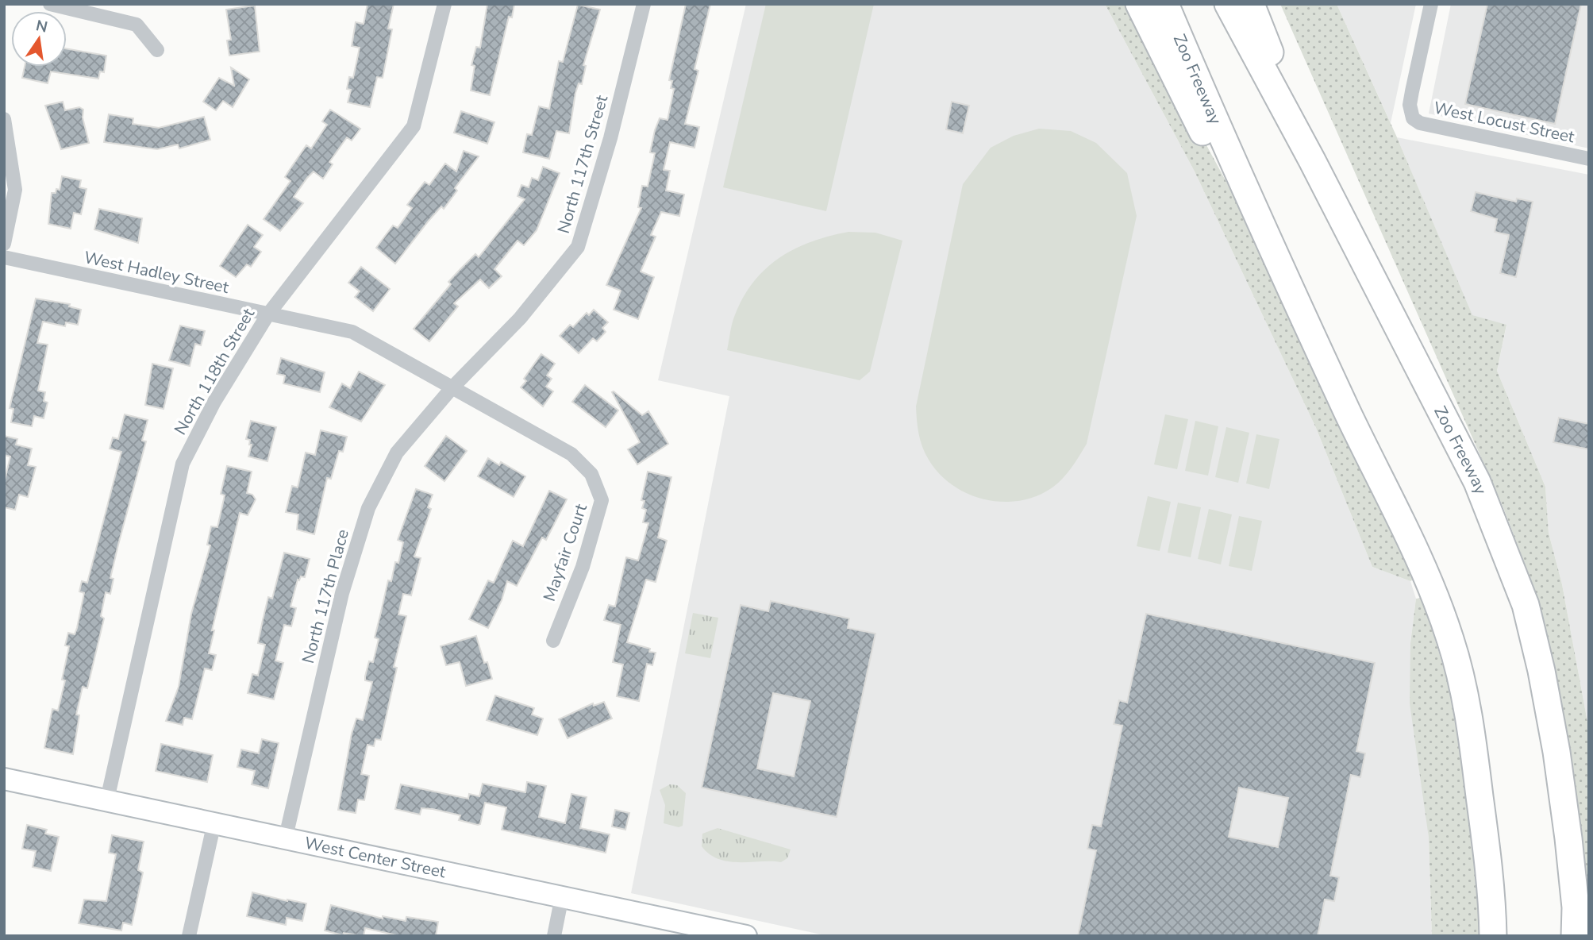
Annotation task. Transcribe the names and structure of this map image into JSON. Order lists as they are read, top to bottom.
{
  "streets": {
    "highway": ["Zoo Freeway"],
    "street": [
      "West Locust Street",
      "North 117th Street",
      "West Hadley Street",
      "North 118th Street",
      "Mayfair Court",
      "North 117th Place",
      "West Center Street"
    ]
  },
  "crossings": [
    ["North 117th Street", "West Hadley Street"],
    ["North 117th Street", "Mayfair Court"],
    ["North 117th Street", "North 117th Place"],
    ["West Hadley Street", "North 118th Street"],
    ["West Hadley Street", "Mayfair Court"],
    ["West Hadley Street", "North 117th Place"],
    ["North 118th Street", "West Center Street"],
    ["Mayfair Court", "North 117th Place"],
    ["North 117th Place", "West Center Street"]
  ],
  "north": "top"
}
